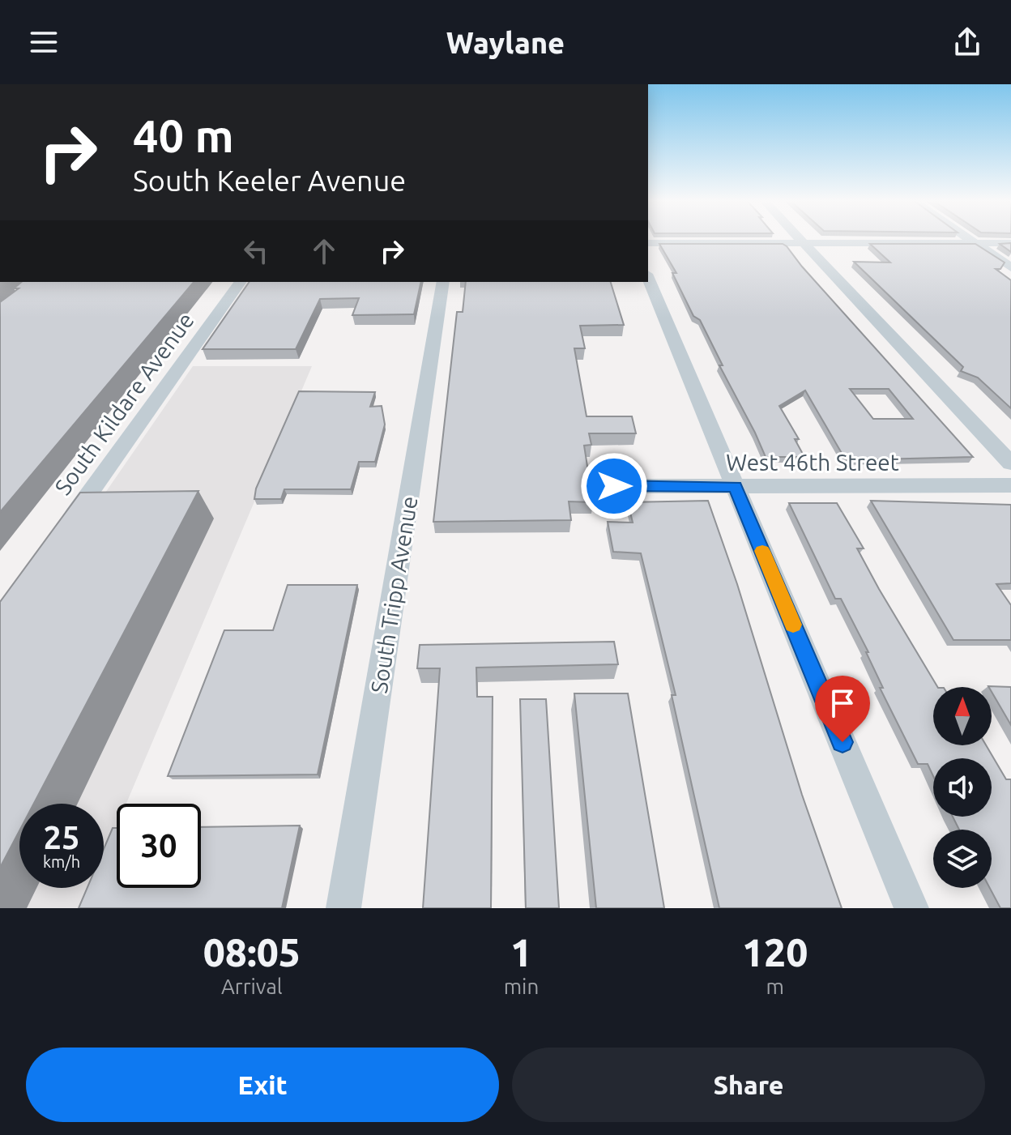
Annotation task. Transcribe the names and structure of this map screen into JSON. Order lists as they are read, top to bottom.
{
  "streets": {
    "street": ["South Kildare Avenue", "West 46th Street", "South Tripp Avenue"]
  },
  "north": "top",
  "page": {
    "header": "Waylane",
    "turn": ["40 m", "South Keeler Avenue"],
    "speed": "25 km/h",
    "limit": "30",
    "eta": [
      "08:05",
      "Arrival",
      "1",
      "min",
      "120",
      "m"
    ],
    "buttons": ["Exit", "Share"]
  }
}
